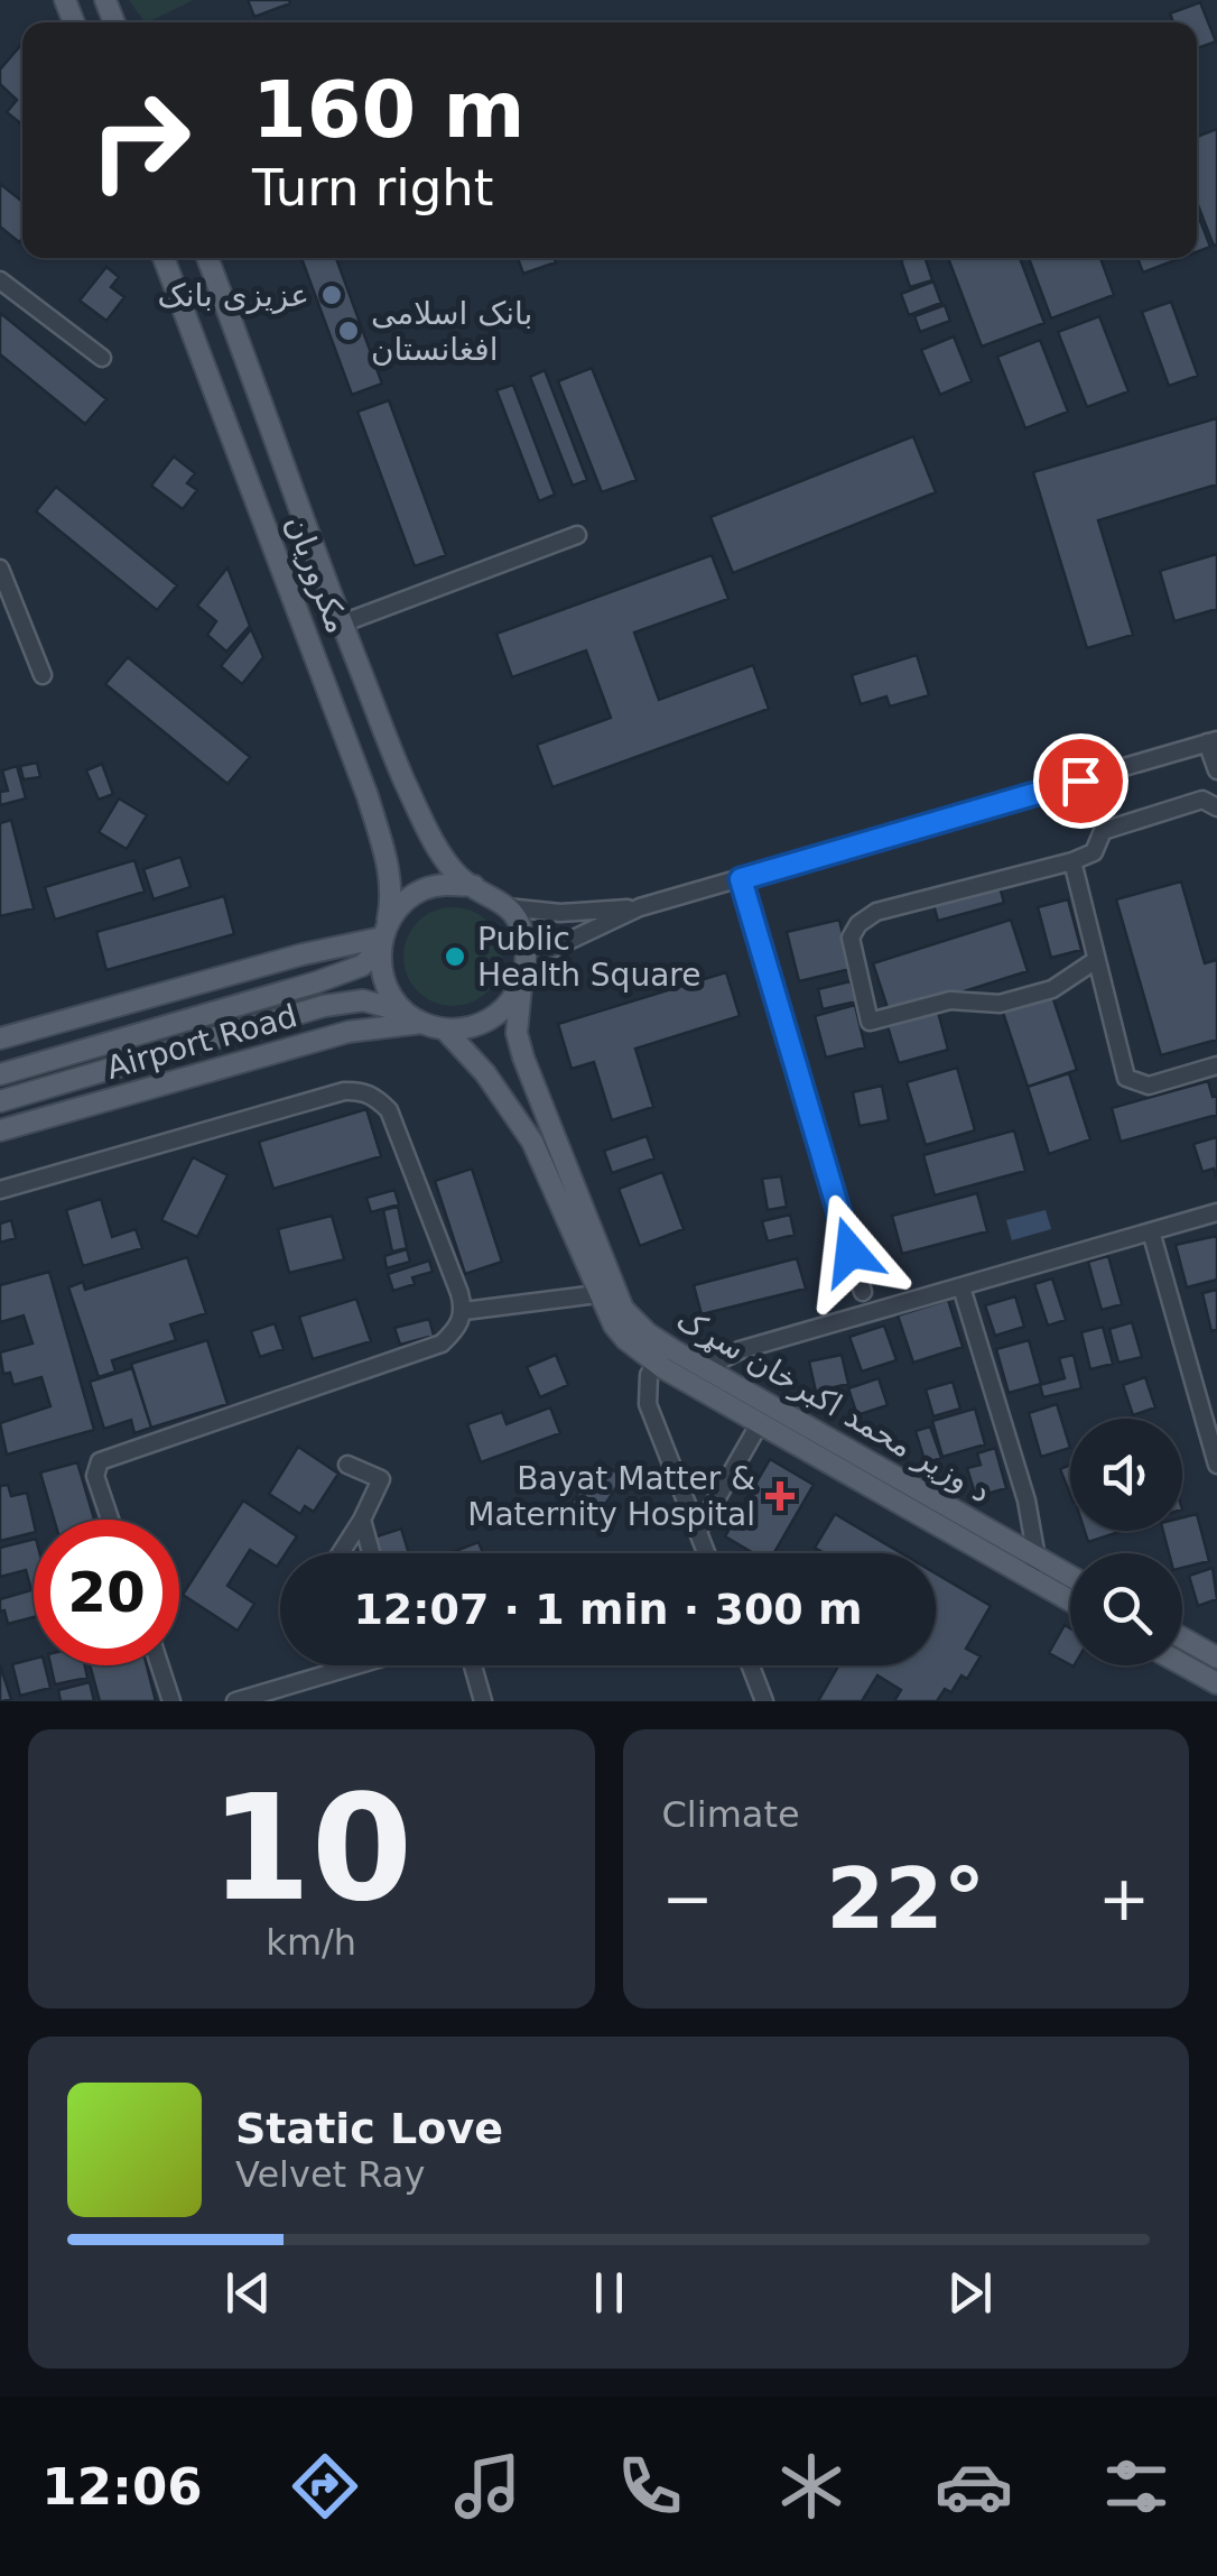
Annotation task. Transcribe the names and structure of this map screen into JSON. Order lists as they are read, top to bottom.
{
  "streets": {
    "main road": ["مکروریان", "Airport Road", "د وزیر محمد اکبرخان سړک"]
  },
  "crossings": [
    ["مکروریان", "Airport Road"],
    ["مکروریان", "د وزیر محمد اکبرخان سړک"],
    ["Airport Road", "د وزیر محمد اکبرخان سړک"]
  ],
  "places": {
    "other": ["عزیزی بانک", "بانک اسلامی افغانستان", "Public Health Square"],
    "health": ["Bayat Matter & Maternity Hospital"]
  },
  "page": {
    "turn": ["160 m", "Turn right"],
    "limit": "20",
    "trip": "12:07 · 1 min · 300 m",
    "tile": [
      ["10", "km/h"],
      "Climate"
    ],
    "heat": ["−", "22°", "+"],
    "song": ["Static Love", "Velvet Ray"],
    "tabs": "12:06"
  }
}
